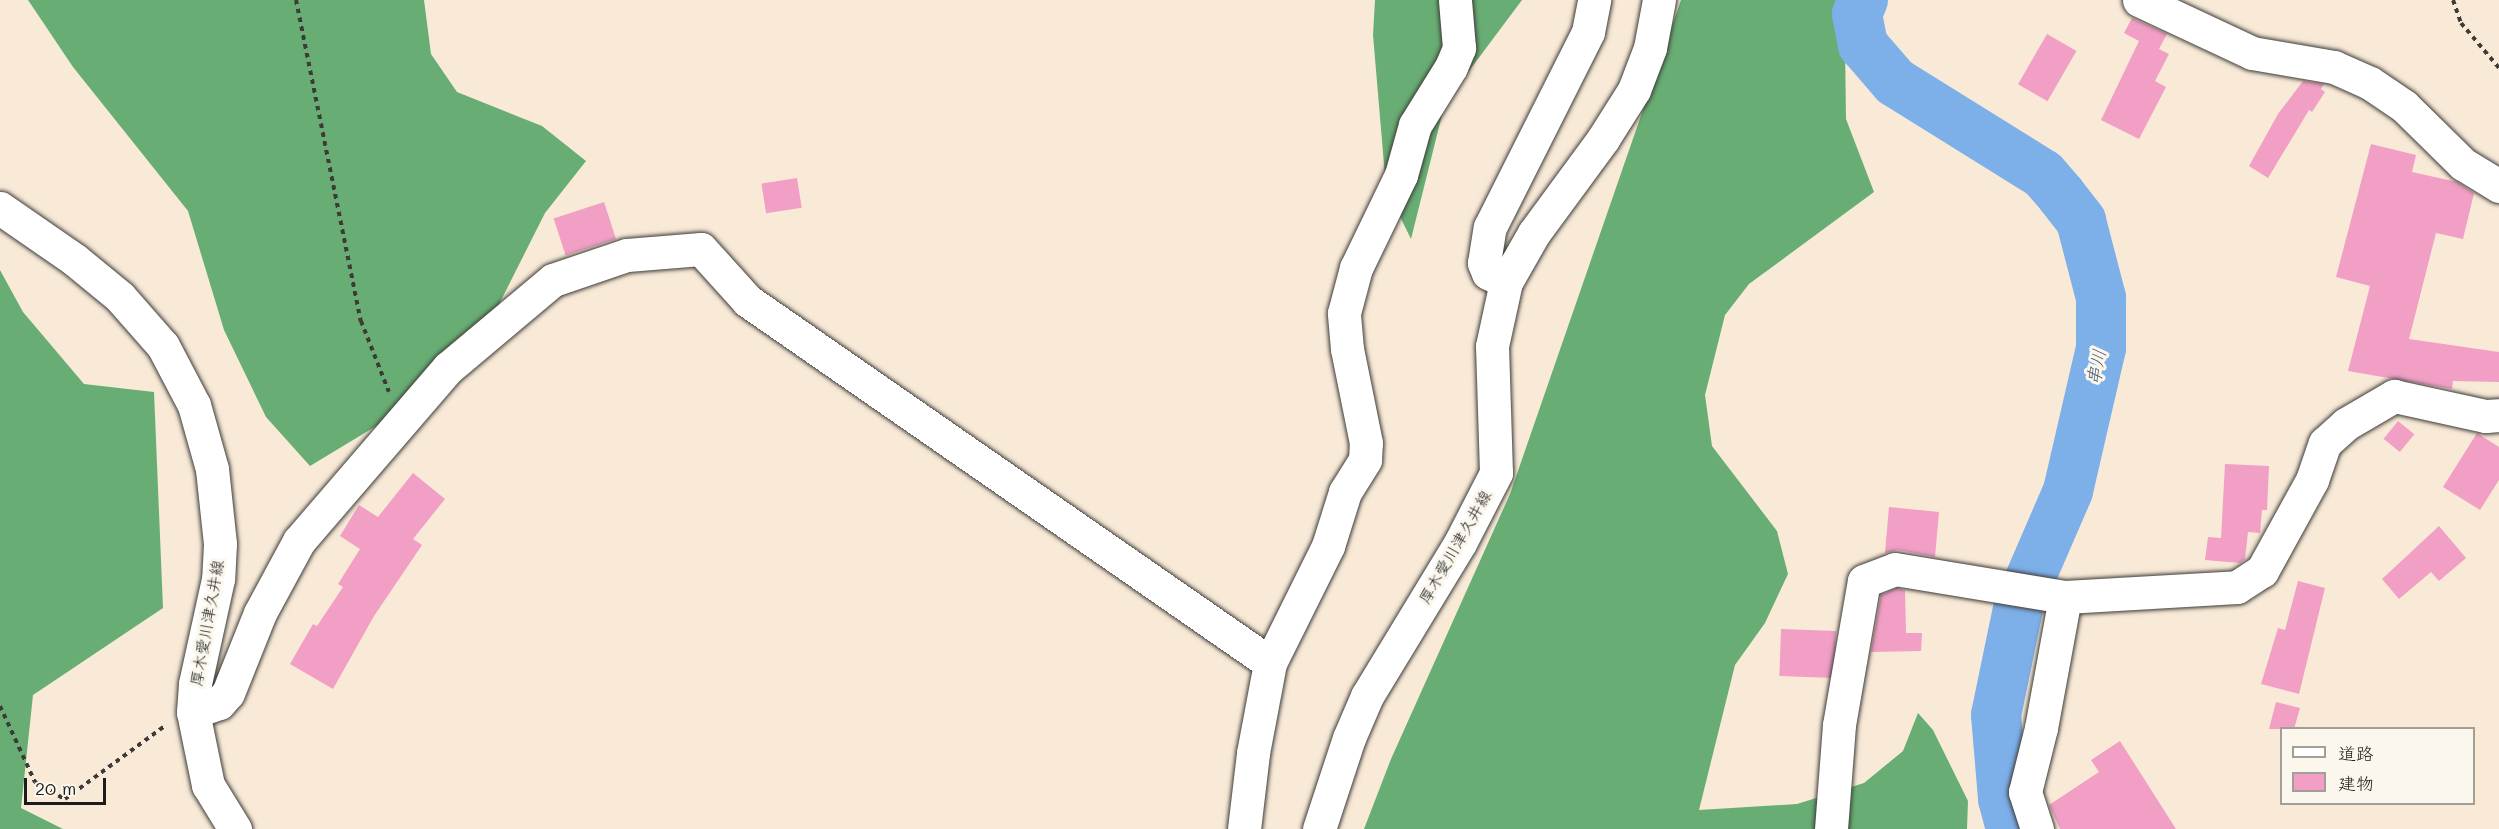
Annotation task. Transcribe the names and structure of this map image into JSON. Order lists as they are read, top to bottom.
{
  "streets": {
    "street": ["厚木愛川津久井線"]
  },
  "water": ["串川"],
  "legend": ["道路", "建物"],
  "scale_bar": "20 m"
}
